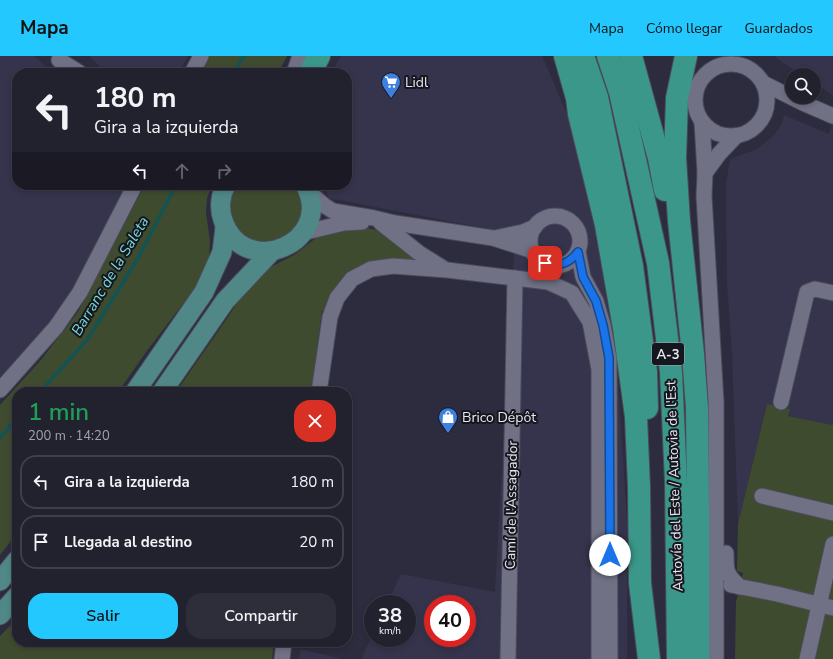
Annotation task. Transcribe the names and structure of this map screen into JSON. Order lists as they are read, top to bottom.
{
  "streets": {
    "highway": ["A-3", "Autovía del Este / Autovia de l'Est"],
    "street": ["Camí de l'Assagador"]
  },
  "water": ["Barranc de la Saleta"],
  "places": {
    "supermarket": ["Lidl"],
    "shop": ["Brico Dépôt"]
  },
  "page": {
    "header": "Mapa",
    "nav": ["Mapa", "Cómo llegar", "Guardados"],
    "turn": ["180 m", "Gira a la izquierda"],
    "heading": ["1 min", "200 m · 14:20"],
    "list": [
      {
        "name": "Gira a la izquierda",
        "value": "180 m"
      },
      {
        "name": "Llegada al destino",
        "value": "20 m"
      }
    ],
    "buttons": ["Salir", "Compartir"],
    "speed": "38 km/h",
    "limit": "40"
  }
}
